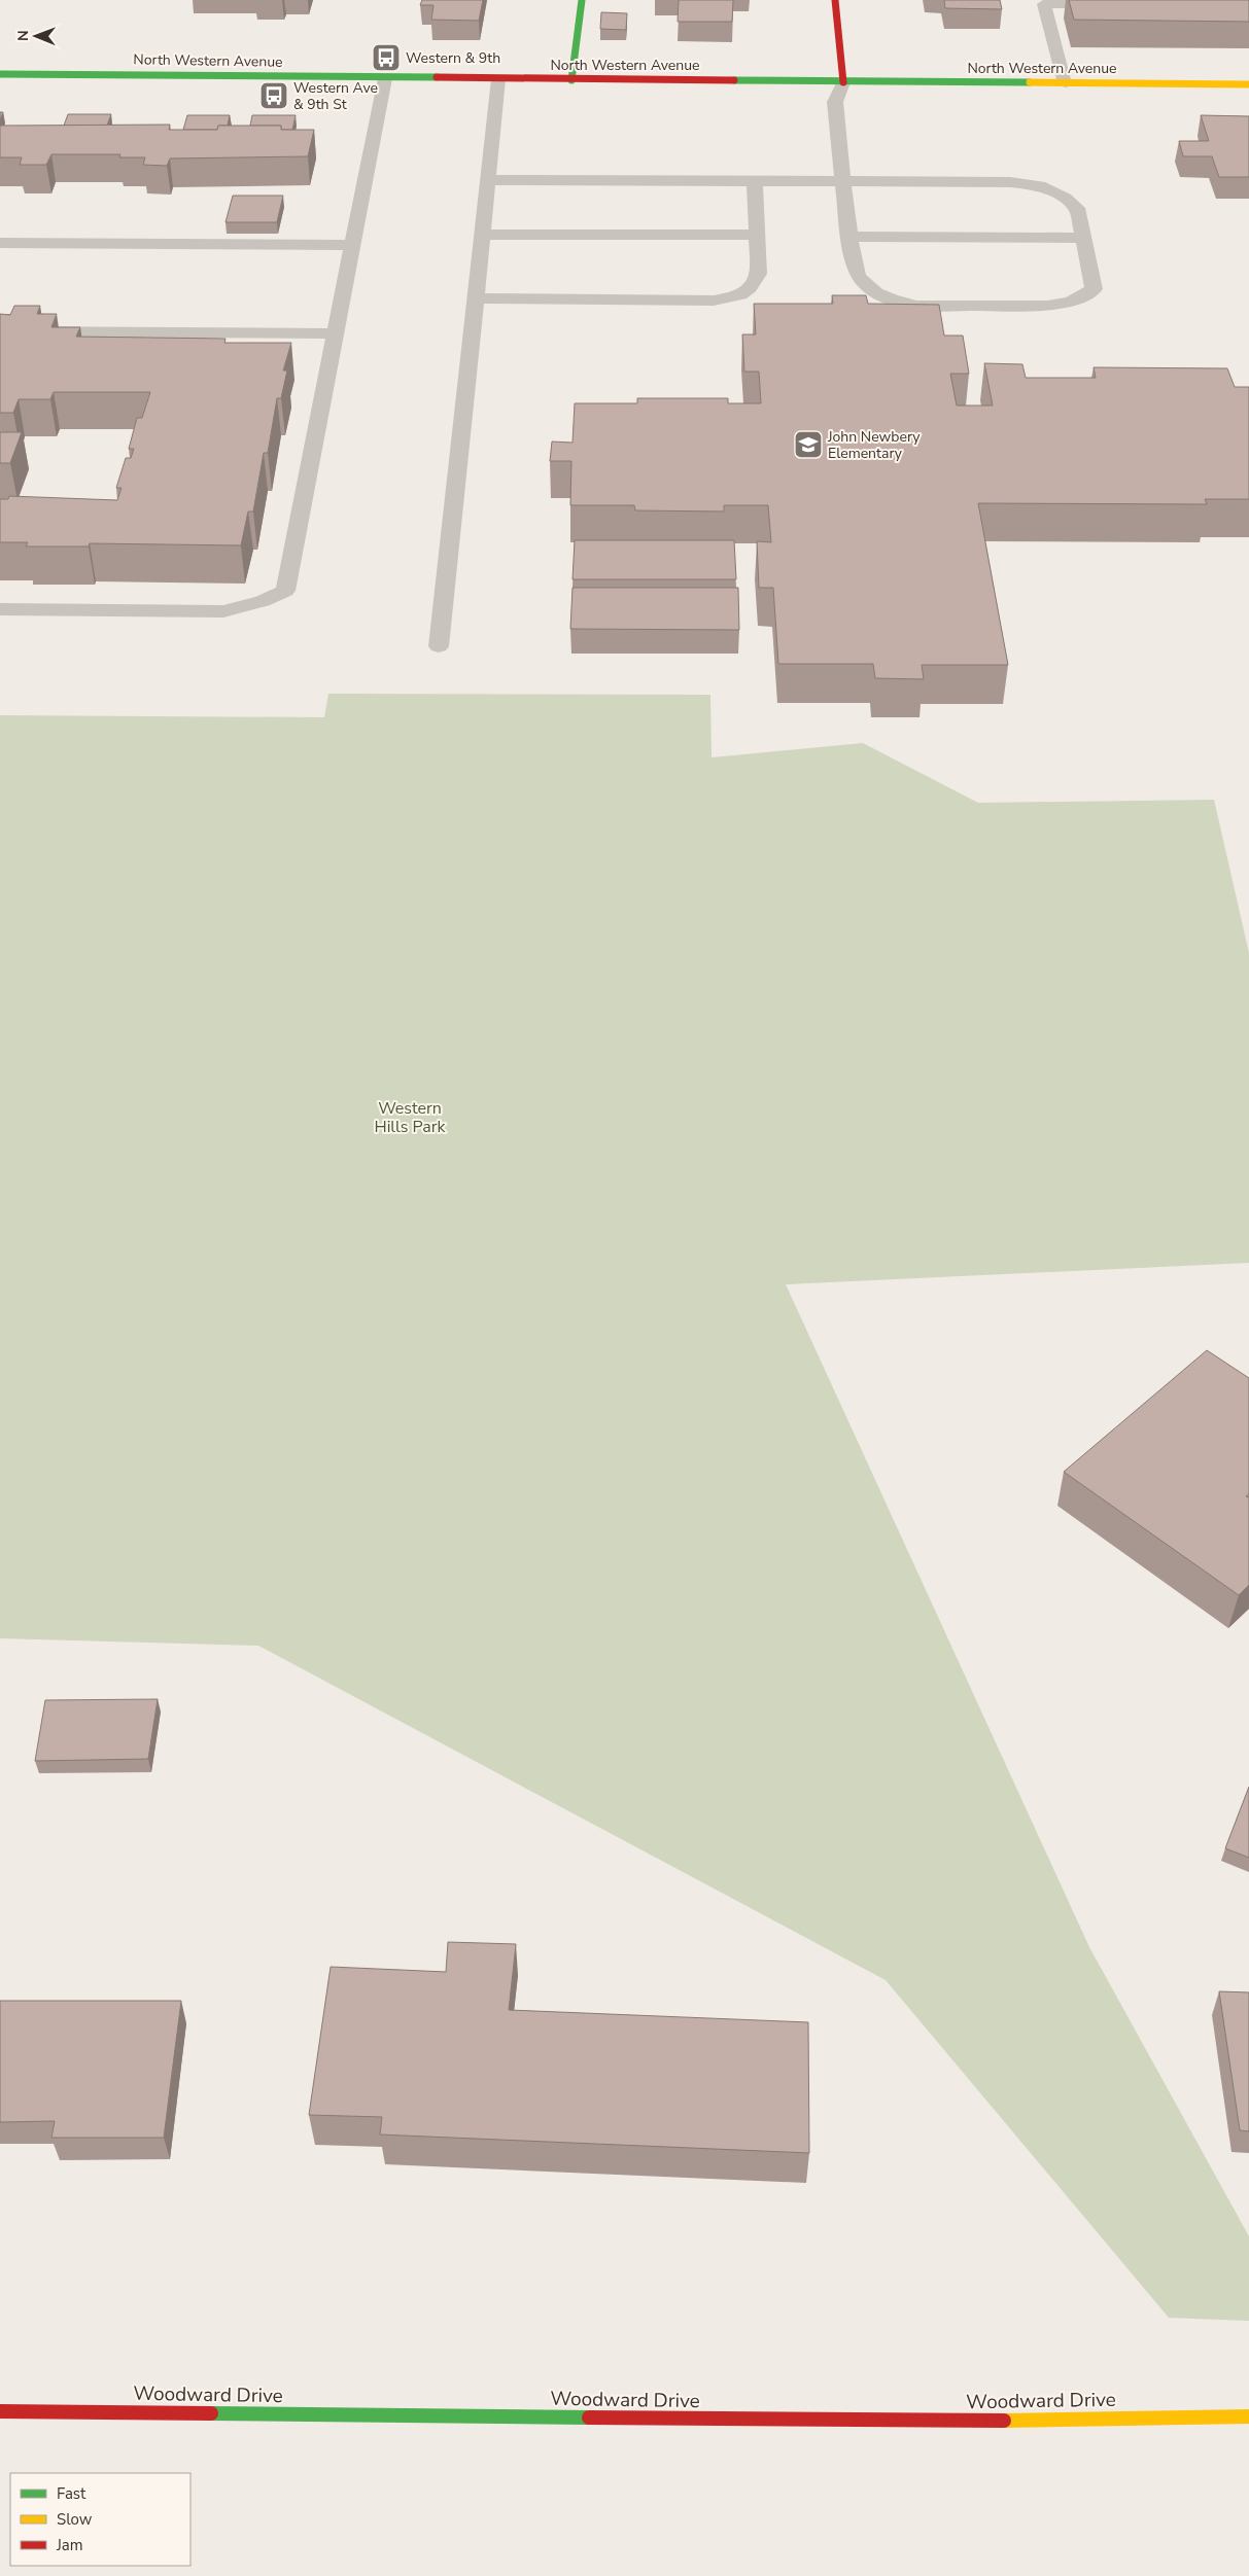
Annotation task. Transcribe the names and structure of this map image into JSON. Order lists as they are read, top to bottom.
{
  "streets": {
    "main road": ["North Western Avenue", "Woodward Drive"]
  },
  "parks": ["Western Hills Park"],
  "places": {
    "bus stop": ["Western & 9th", "Western Ave & 9th St"],
    "school or university": ["John Newbery Elementary"]
  },
  "legend": ["Fast", "Slow", "Jam"],
  "north": "left"
}
